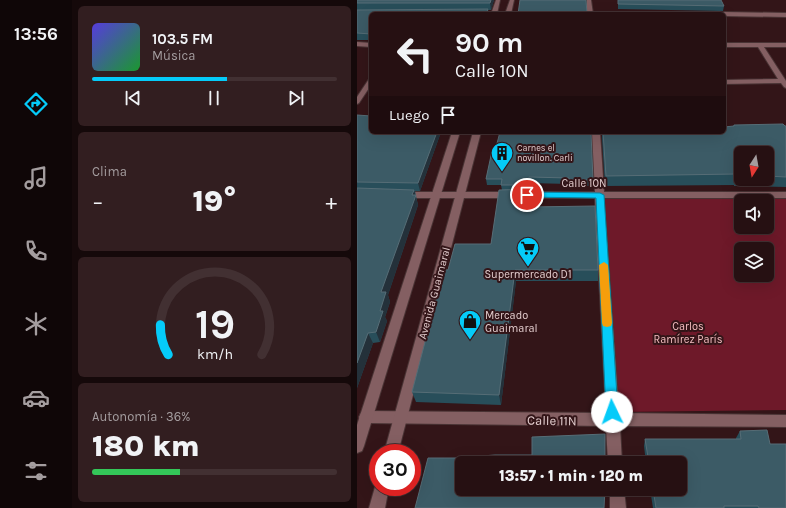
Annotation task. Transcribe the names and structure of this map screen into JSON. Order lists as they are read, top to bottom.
{
  "streets": {
    "street": ["Calle 10N", "Avenida Guaimaral", "Calle 11N"]
  },
  "crossings": [
    ["Calle 10N", "Avenida Guaimaral"],
    ["Avenida Guaimaral", "Calle 11N"]
  ],
  "parks": ["Carlos Ramírez París"],
  "places": {
    "building": ["Carnes el novillon. Carli"],
    "supermarket": ["Supermercado D1"],
    "shop": ["Mercado Guaimaral"]
  },
  "north": "bottom",
  "page": {
    "tabs": "13:56",
    "turn": ["90 m", "Calle 10N"],
    "song": ["103.5 FM", "Música"],
    "then": "Luego",
    "tile": [
      "Clima",
      ["Autonomía · 36%", "180 km"]
    ],
    "heat": ["−", "19°", "+"],
    "limit": "30",
    "trip": "13:57 · 1 min · 120 m",
    "gauge": ["19", "km/h"]
  }
}
